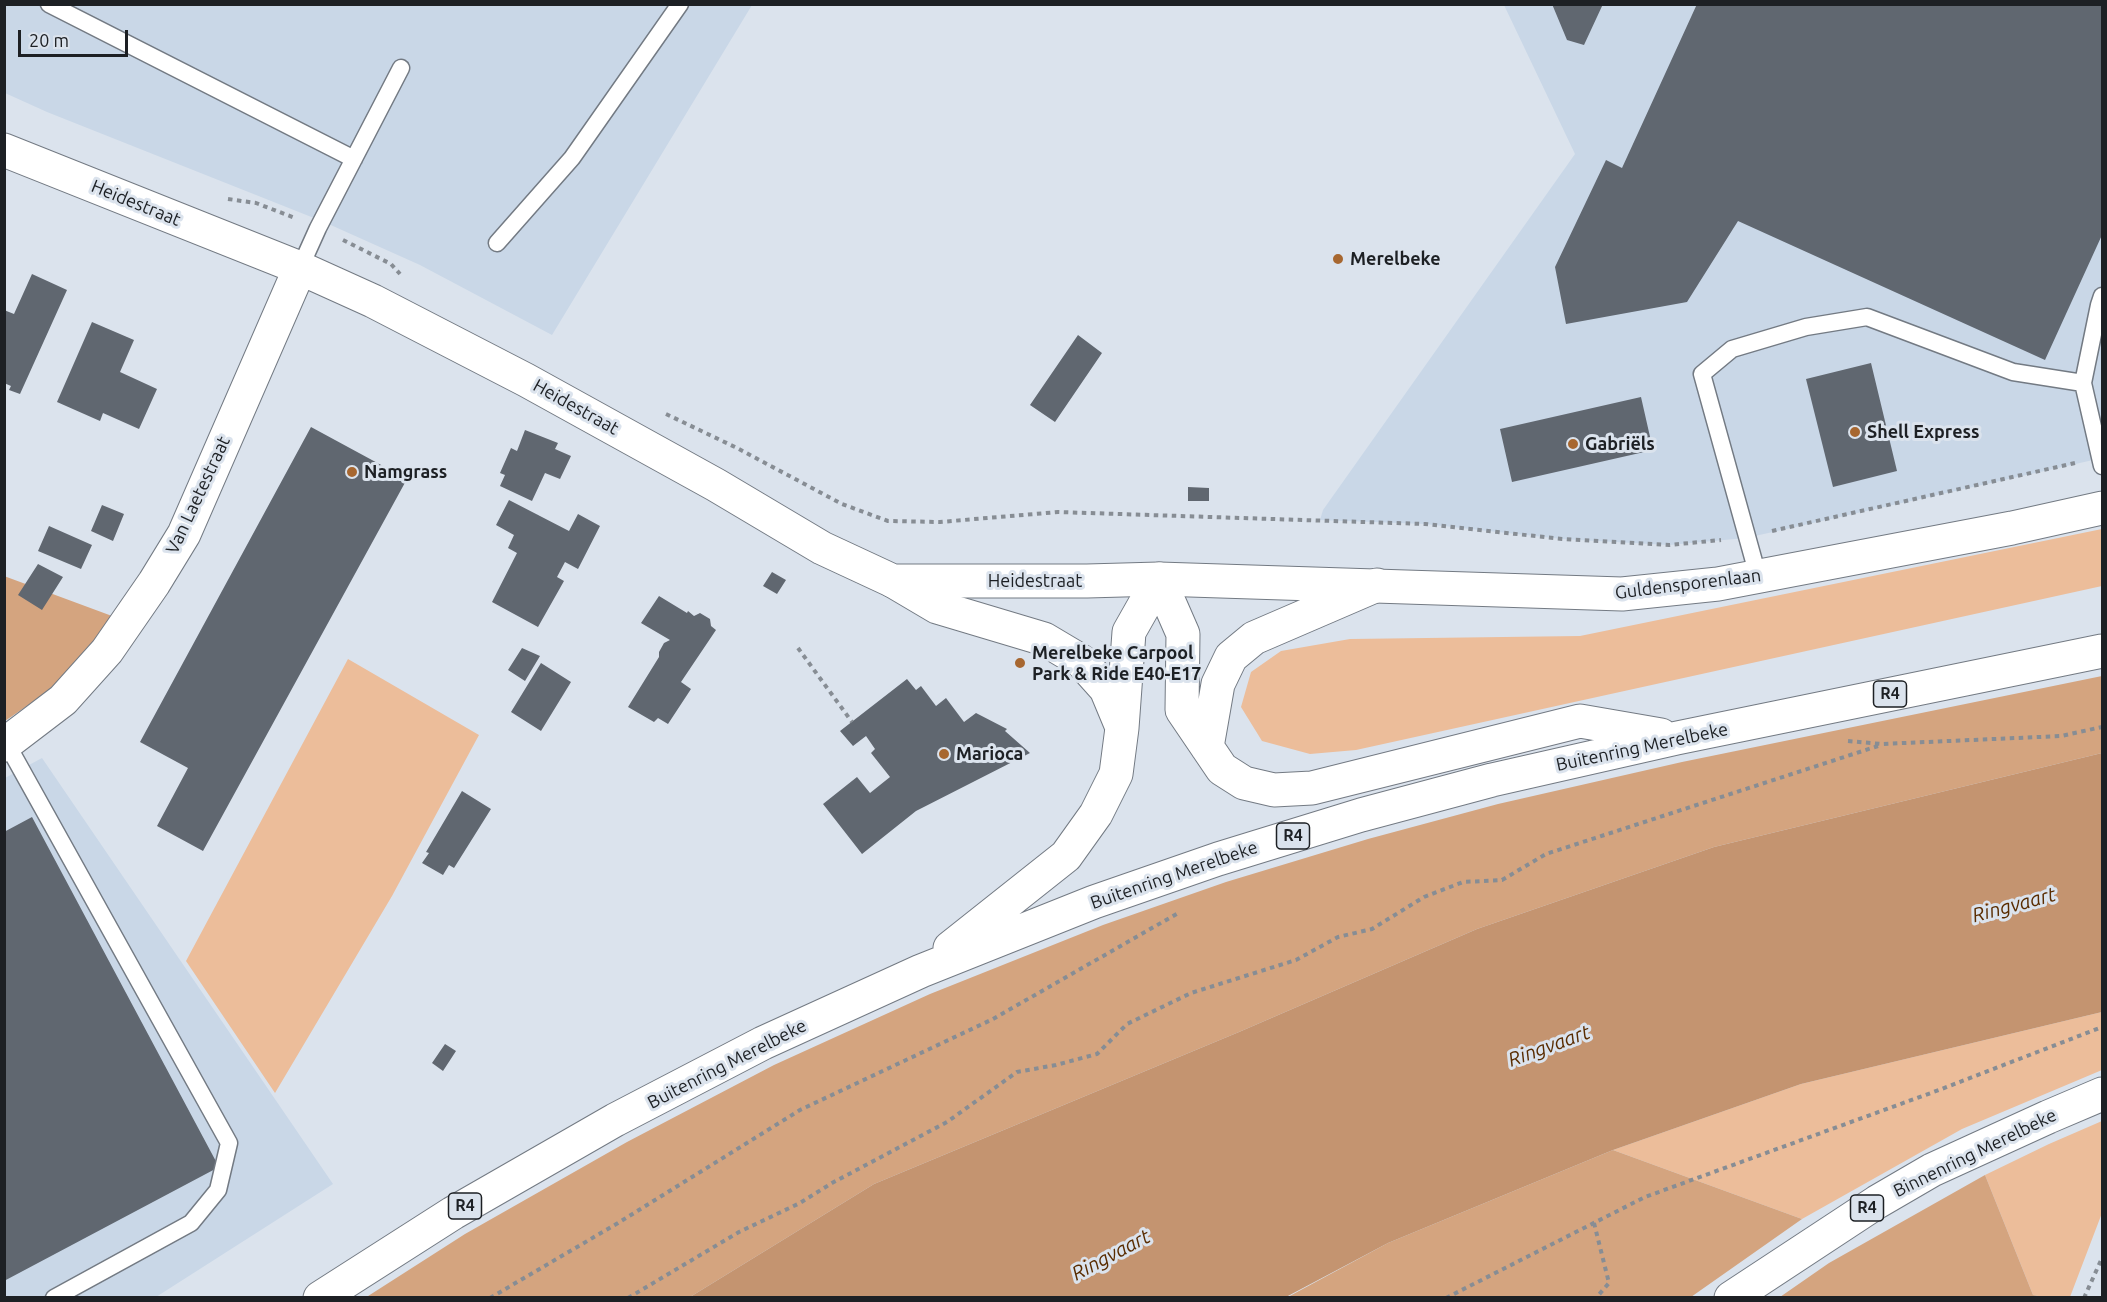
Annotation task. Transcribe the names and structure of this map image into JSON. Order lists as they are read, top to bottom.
{
  "streets": {
    "main road": [
      "Heidestraat",
      "Van Laetestraat",
      "Guldensporenlaan",
      "R4",
      "Buitenring Merelbeke",
      "Binnenring Merelbeke"
    ]
  },
  "crossings": [
    ["Heidestraat", "Van Laetestraat"],
    ["Heidestraat", "Guldensporenlaan"]
  ],
  "water": ["Ringvaart"],
  "places": [
    "Merelbeke",
    "Shell Express",
    "Gabriëls",
    "Namgrass",
    "Merelbeke Carpool Park & Ride E40-E17",
    "Marioca"
  ],
  "scale_bar": "20 m"
}
